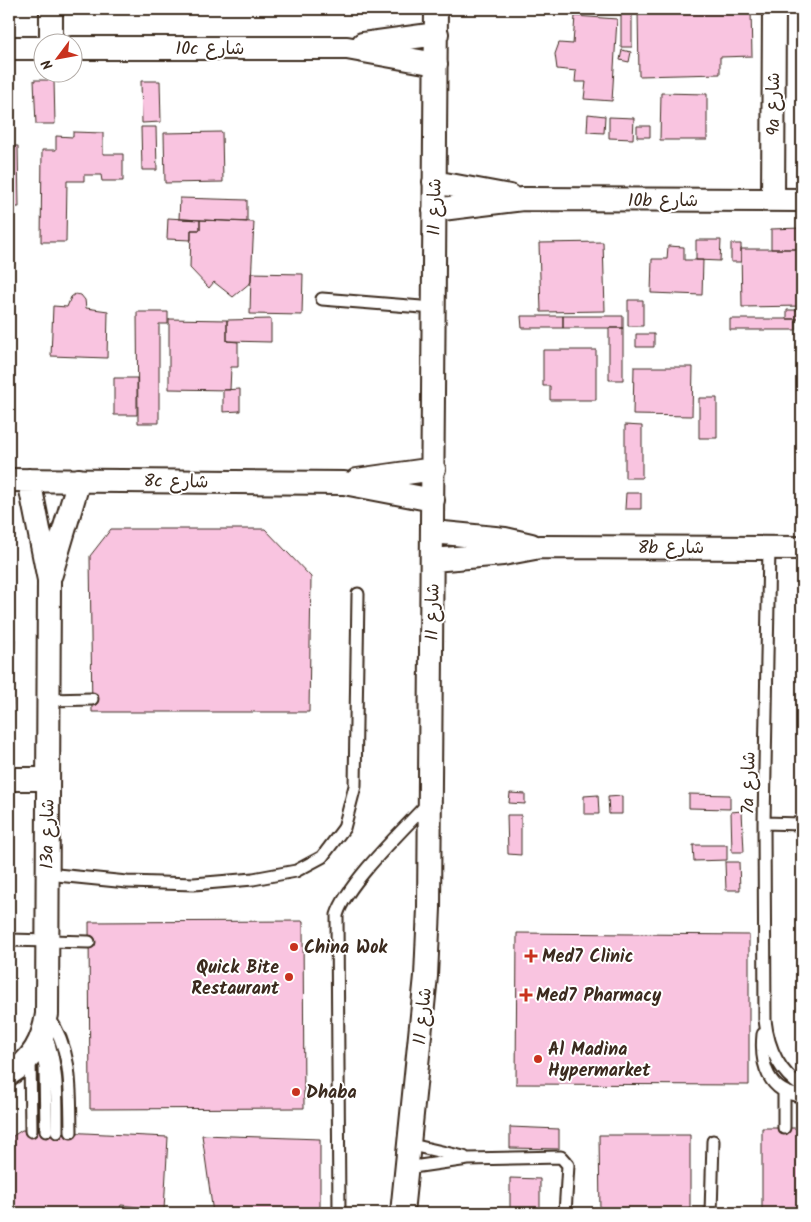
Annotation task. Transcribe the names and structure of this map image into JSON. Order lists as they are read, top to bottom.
{
  "streets": {
    "street": [
      "10c شارع",
      "9a شارع",
      "10b شارع",
      "شارع 11",
      "8c شارع",
      "8b شارع",
      "13a شارع"
    ],
    "lane": ["7a شارع"]
  },
  "crossings": [
    ["10c شارع", "شارع 11"],
    ["9a شارع", "10b شارع"],
    ["10b شارع", "شارع 11"],
    ["شارع 11", "8c شارع"],
    ["شارع 11", "8b شارع"],
    ["8c شارع", "13a شارع"],
    ["8b شارع", "7a شارع"]
  ],
  "places": {
    "other": [
      "China Wok",
      "Quick Bite Restaurant",
      "Al Madina Hypermarket",
      "Dhaba"
    ],
    "health": ["Med7 Clinic", "Med7 Pharmacy"]
  },
  "north": "bottom left"
}
